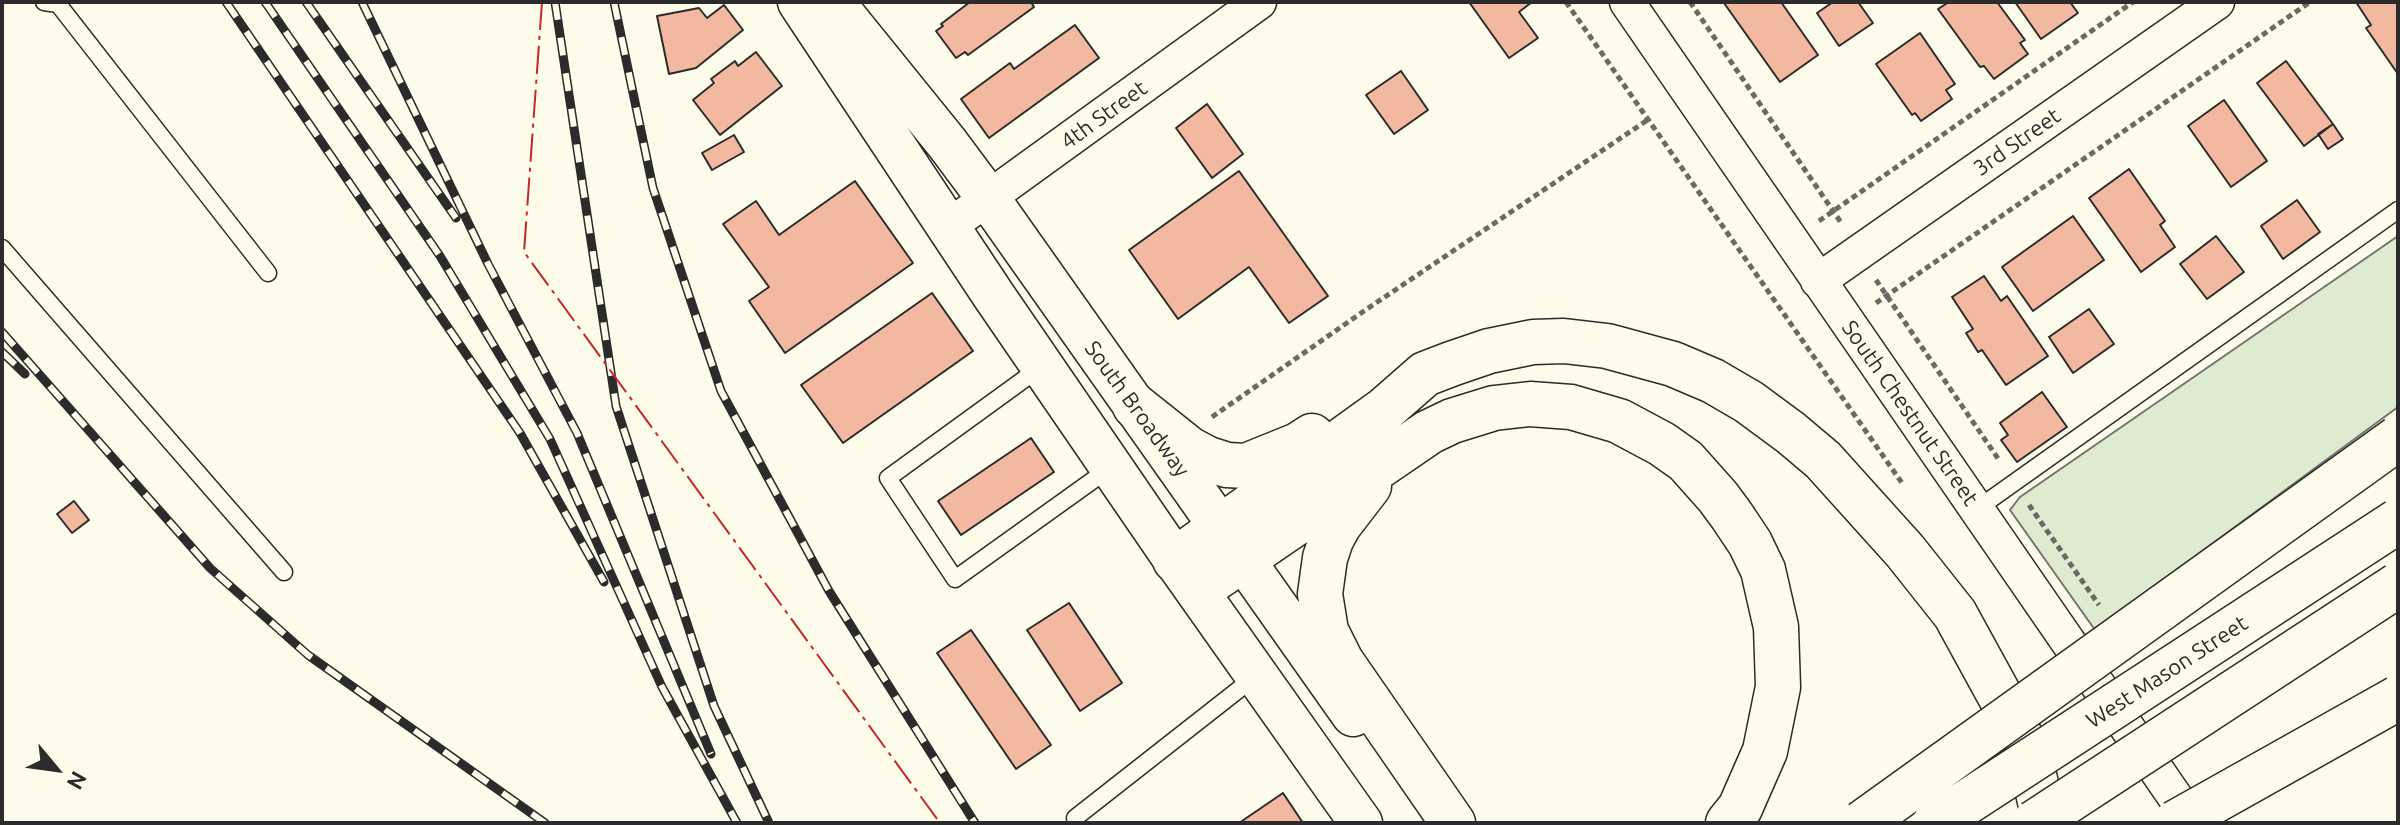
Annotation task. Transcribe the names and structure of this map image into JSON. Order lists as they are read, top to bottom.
{
  "streets": {
    "main road": ["West Mason Street"],
    "street": [
      "4th Street",
      "3rd Street",
      "South Broadway",
      "South Chestnut Street"
    ]
  },
  "crossings": [
    ["4th Street", "South Broadway"],
    ["3rd Street", "South Chestnut Street"]
  ],
  "north": "bottom right"
}
